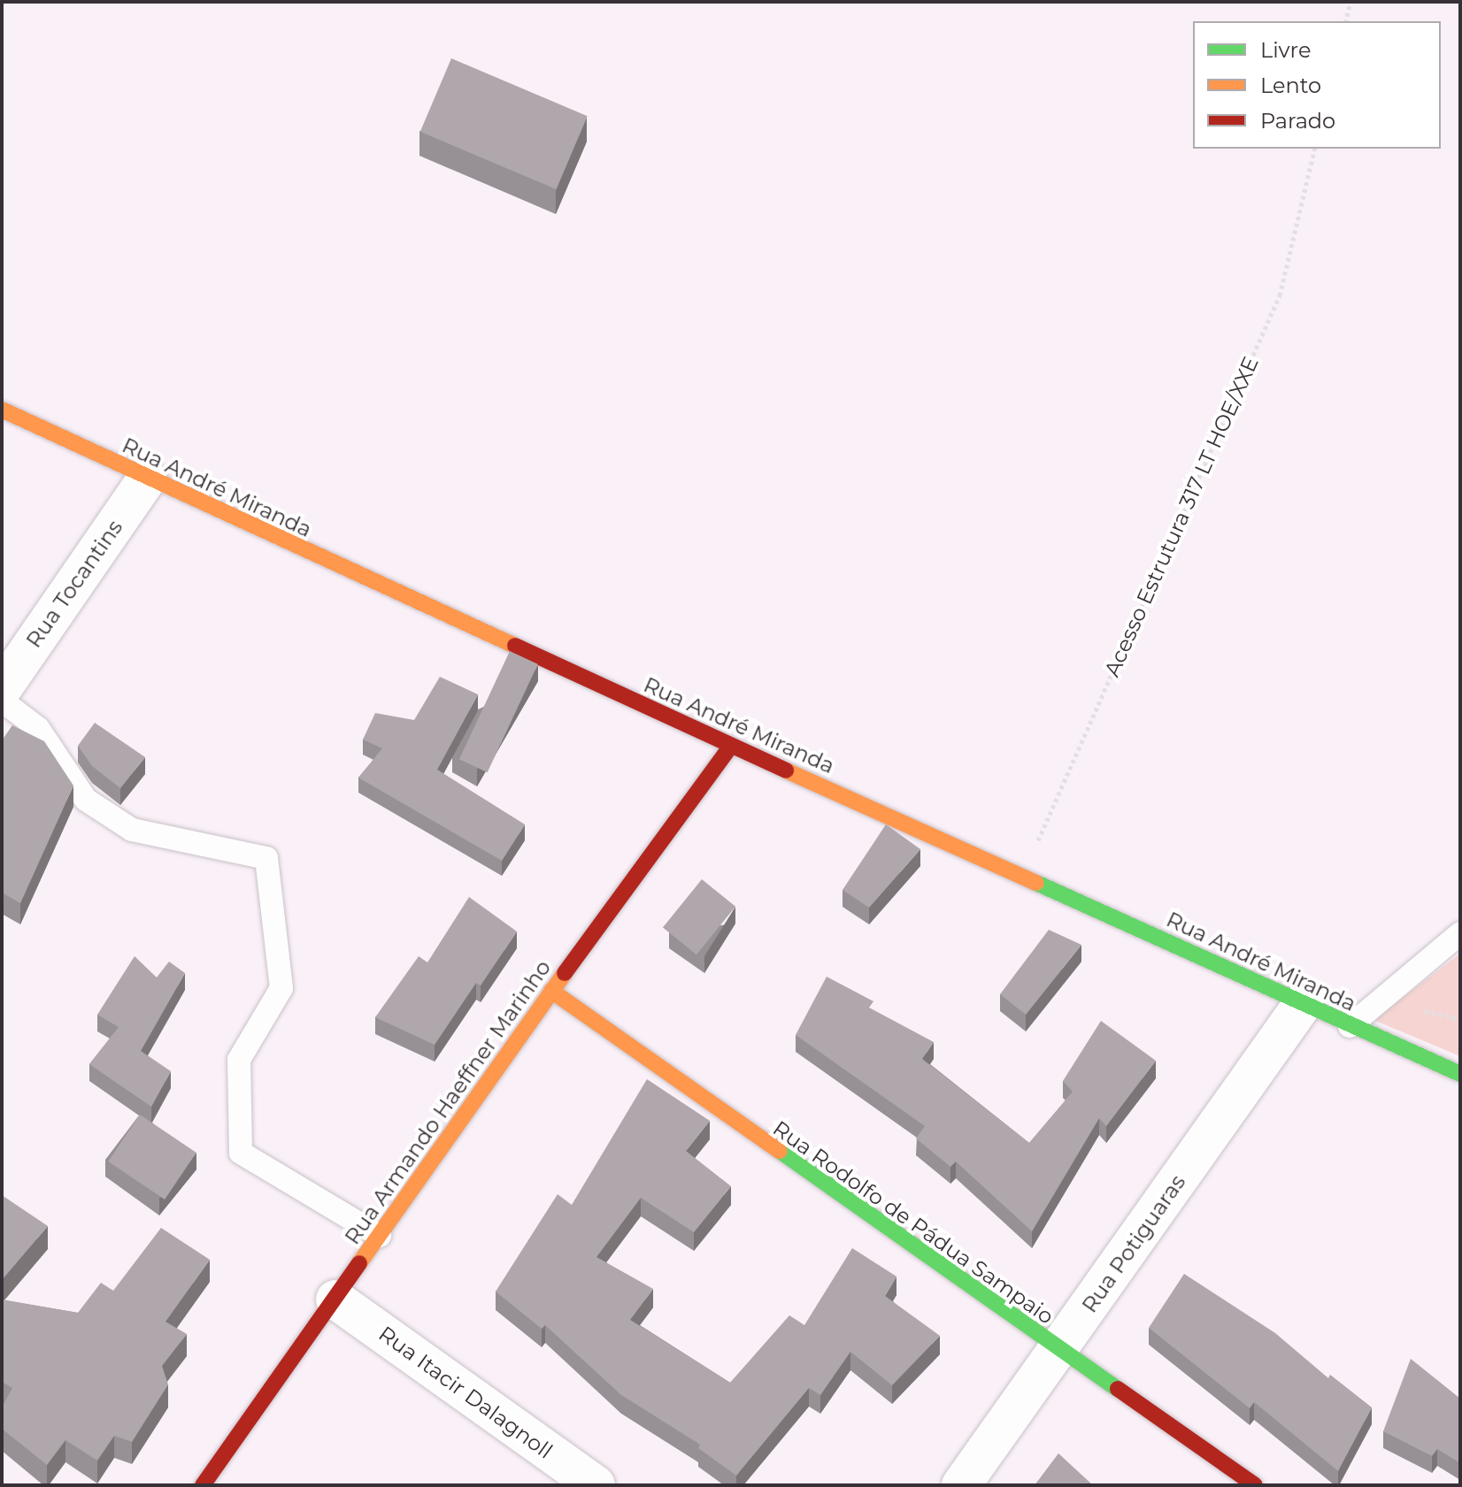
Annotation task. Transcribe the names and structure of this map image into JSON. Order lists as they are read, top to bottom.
{
  "streets": {
    "street": [
      "Rua André Miranda",
      "Rua Tocantins",
      "Rua Armando Haeffner Marinho",
      "Rua Rodolfo de Pádua Sampaio",
      "Rua Potiguaras",
      "Rua Itacir Dalagnoll"
    ],
    "path": ["Acesso Estrutura 317 LT HOE/XXE"]
  },
  "crossings": [
    ["Rua André Miranda", "Acesso Estrutura 317 LT HOE/XXE"],
    ["Rua André Miranda", "Rua Tocantins"],
    ["Rua André Miranda", "Rua Armando Haeffner Marinho"],
    ["Rua André Miranda", "Rua Potiguaras"],
    ["Rua Armando Haeffner Marinho", "Rua Rodolfo de Pádua Sampaio"],
    ["Rua Armando Haeffner Marinho", "Rua Itacir Dalagnoll"],
    ["Rua Rodolfo de Pádua Sampaio", "Rua Potiguaras"]
  ],
  "legend": ["Livre", "Lento", "Parado"]
}
